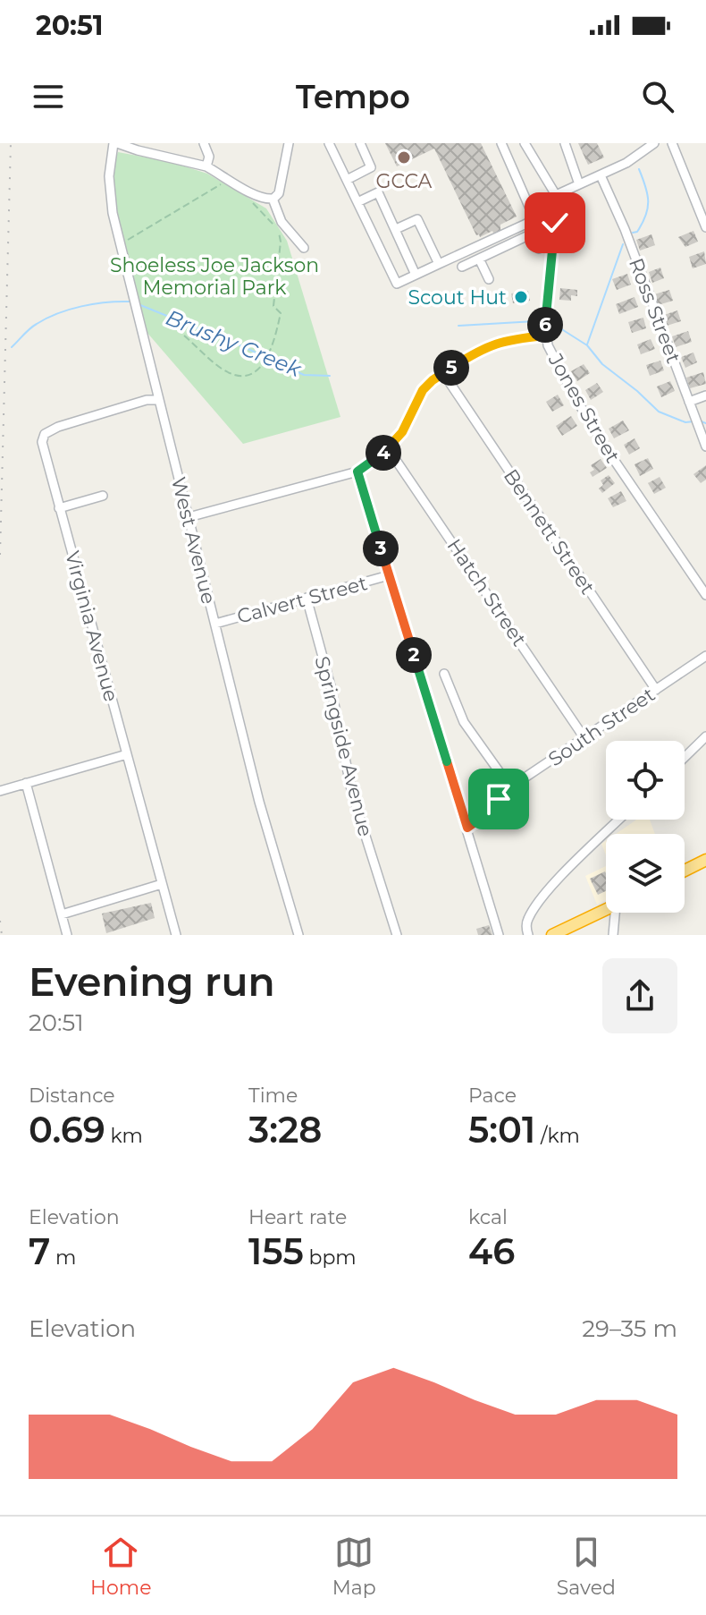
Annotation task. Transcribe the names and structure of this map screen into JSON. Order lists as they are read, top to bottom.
{
  "streets": {
    "street": [
      "Ross Street",
      "Jones Street",
      "Bennett Street",
      "West Avenue",
      "Hatch Street",
      "Calvert Street",
      "Virginia Avenue",
      "South Street",
      "Springside Avenue"
    ]
  },
  "crossings": [
    ["Bennett Street", "South Street"],
    ["West Avenue", "Calvert Street"],
    ["West Avenue", "Virginia Avenue"],
    ["Hatch Street", "South Street"],
    ["Calvert Street", "Springside Avenue"]
  ],
  "water": ["Brushy Creek"],
  "parks": ["Shoeless Joe Jackson Memorial Park"],
  "places": ["GCCA", "Scout Hut"],
  "page": {
    "status": "20:51",
    "header": "Tempo",
    "pins": [
      "6",
      "5",
      "4",
      "3",
      "2"
    ],
    "heading": ["Evening run", "20:51"],
    "stats": [
      ["Distance", "0.69 km"],
      ["Time", "3:28"],
      ["Pace", "5:01 /km"],
      ["Elevation", "7 m"],
      ["Heart rate", "155 bpm"],
      ["kcal", "46"]
    ],
    "chart": ["Elevation", "29–35 m"],
    "tabs": ["Home", "Map", "Saved"]
  }
}
